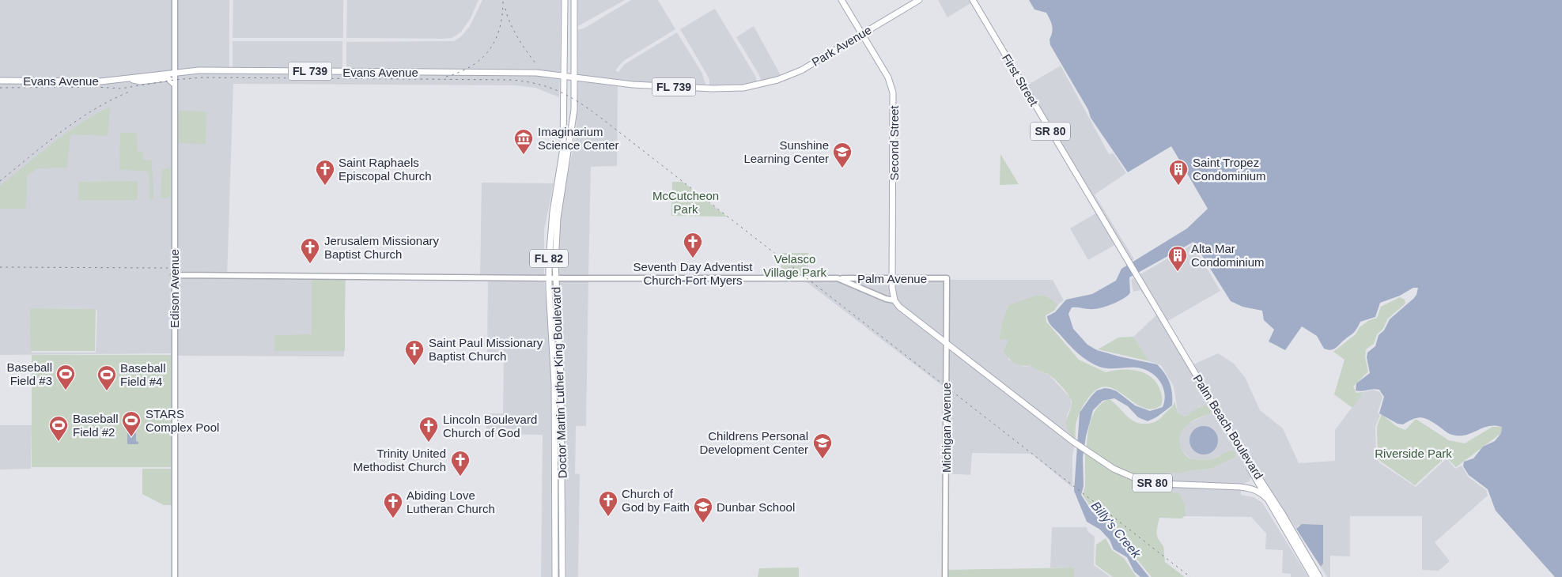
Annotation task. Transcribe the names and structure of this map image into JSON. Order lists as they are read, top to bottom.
{
  "streets": {
    "main road": [
      "Park Avenue",
      "FL 739",
      "Evans Avenue",
      "First Street",
      "SR 80",
      "Second Street",
      "FL 82",
      "Doctor Martin Luther King Boulevard",
      "Palm Beach Boulevard"
    ],
    "street": ["Palm Avenue", "Edison Avenue", "Michigan Avenue"]
  },
  "crossings": [
    ["Park Avenue", "Evans Avenue"],
    ["Park Avenue", "Second Street"],
    ["Evans Avenue", "FL 82"],
    ["Evans Avenue", "Edison Avenue"],
    ["Evans Avenue", "Doctor Martin Luther King Boulevard"],
    ["First Street", "Palm Beach Boulevard"],
    ["SR 80", "Second Street"],
    ["SR 80", "Michigan Avenue"],
    ["Second Street", "Palm Avenue"],
    ["FL 82", "Doctor Martin Luther King Boulevard"],
    ["Palm Avenue", "Edison Avenue"],
    ["Palm Avenue", "Doctor Martin Luther King Boulevard"],
    ["Palm Avenue", "Michigan Avenue"]
  ],
  "water": ["Billy's Creek"],
  "parks": ["McCutcheon Park", "Velasco Village Park", "Riverside Park"],
  "places": {
    "museum": ["Imaginarium Science Center"],
    "school or university": ["Sunshine Learning Center", "Childrens Personal Development Center", "Dunbar School"],
    "church": [
      "Saint Raphaels Episcopal Church",
      "Seventh Day Adventist Church-Fort Myers",
      "Jerusalem Missionary Baptist Church",
      "Saint Paul Missionary Baptist Church",
      "Lincoln Boulevard Church of God",
      "Trinity United Methodist Church",
      "Church of God by Faith",
      "Abiding Love Lutheran Church"
    ],
    "building": ["Saint Tropez Condominium", "Alta Mar Condominium"],
    "sports": [
      "Baseball Field #3",
      "Baseball Field #4",
      "STARS Complex Pool",
      "Baseball Field #2"
    ]
  }
}
